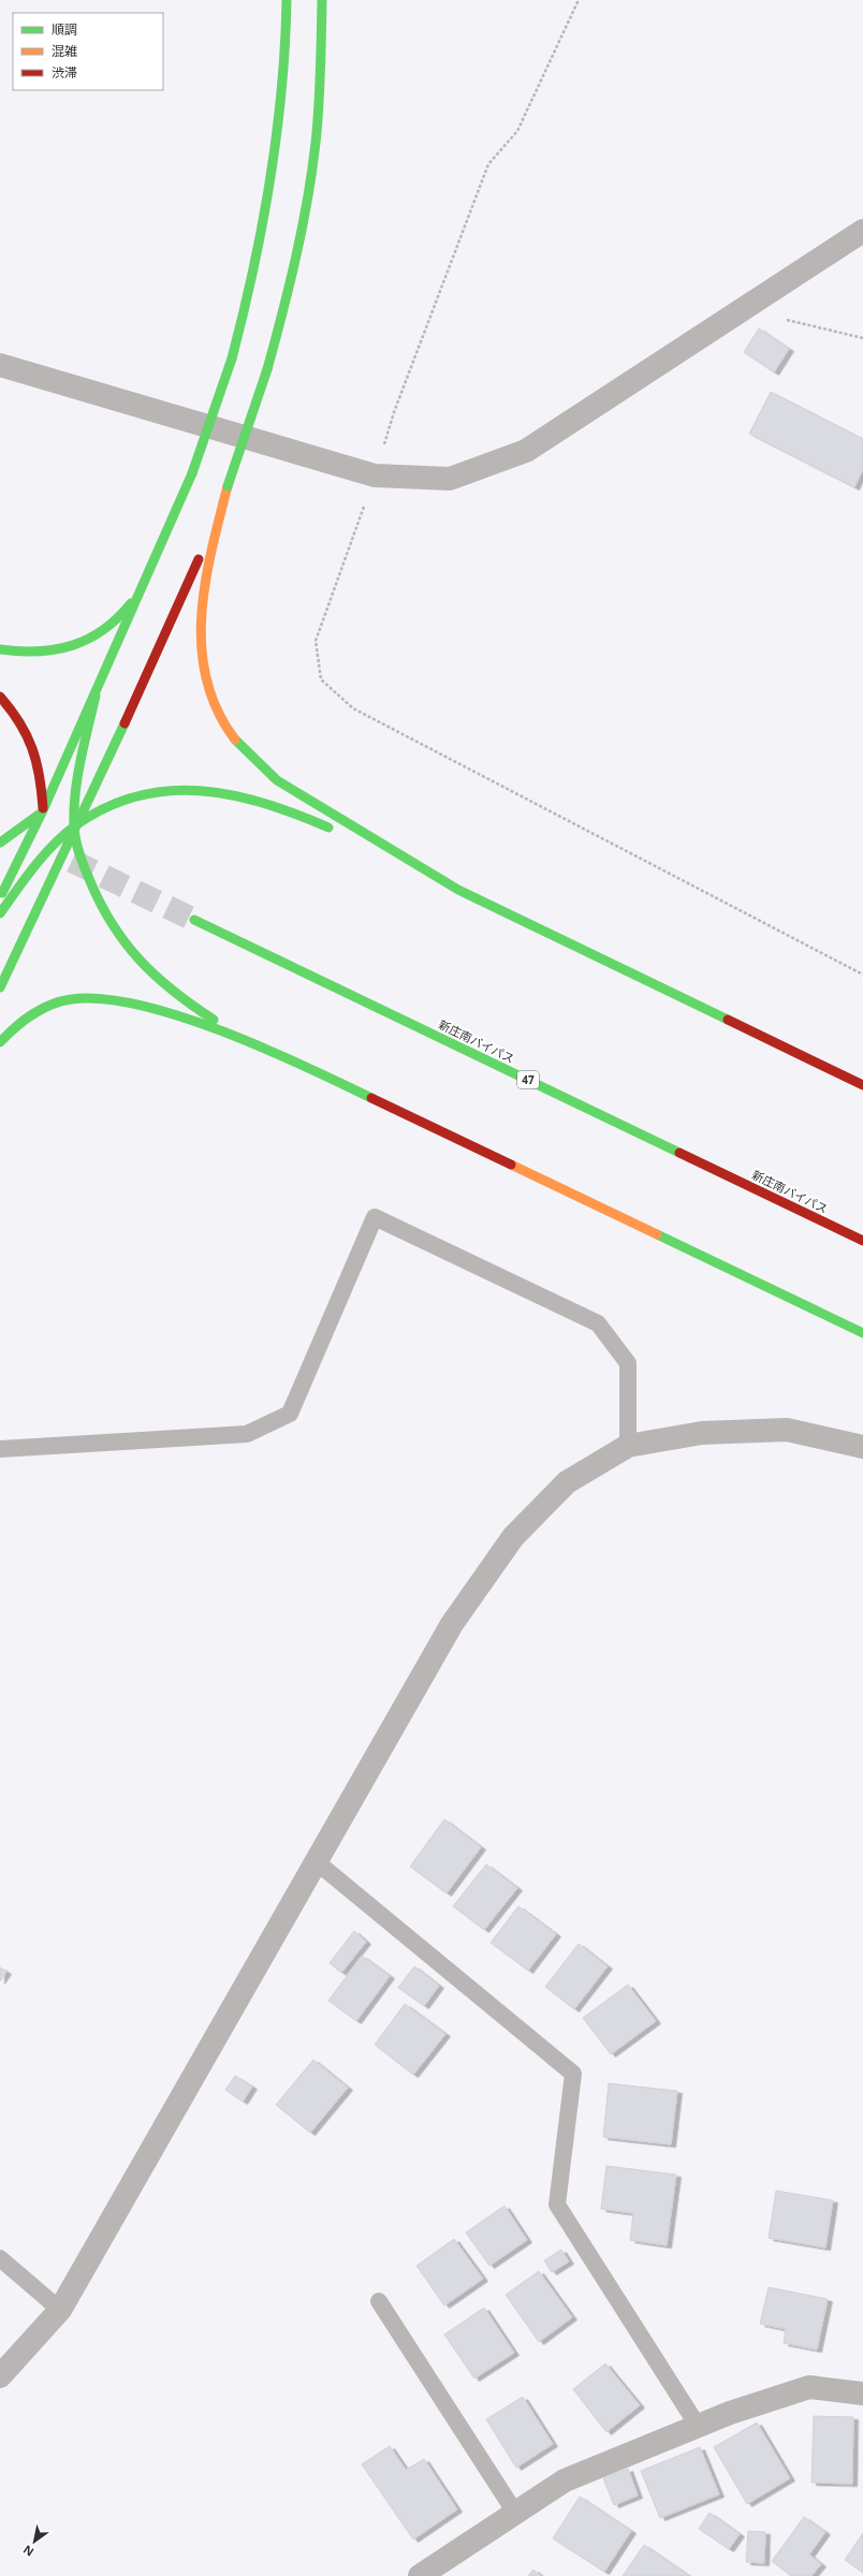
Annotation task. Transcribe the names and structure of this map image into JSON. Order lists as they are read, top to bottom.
{
  "streets": {
    "highway": ["新庄南バイパス", "47"]
  },
  "legend": ["順調", "混雑", "渋滞"],
  "north": "bottom left"
}
